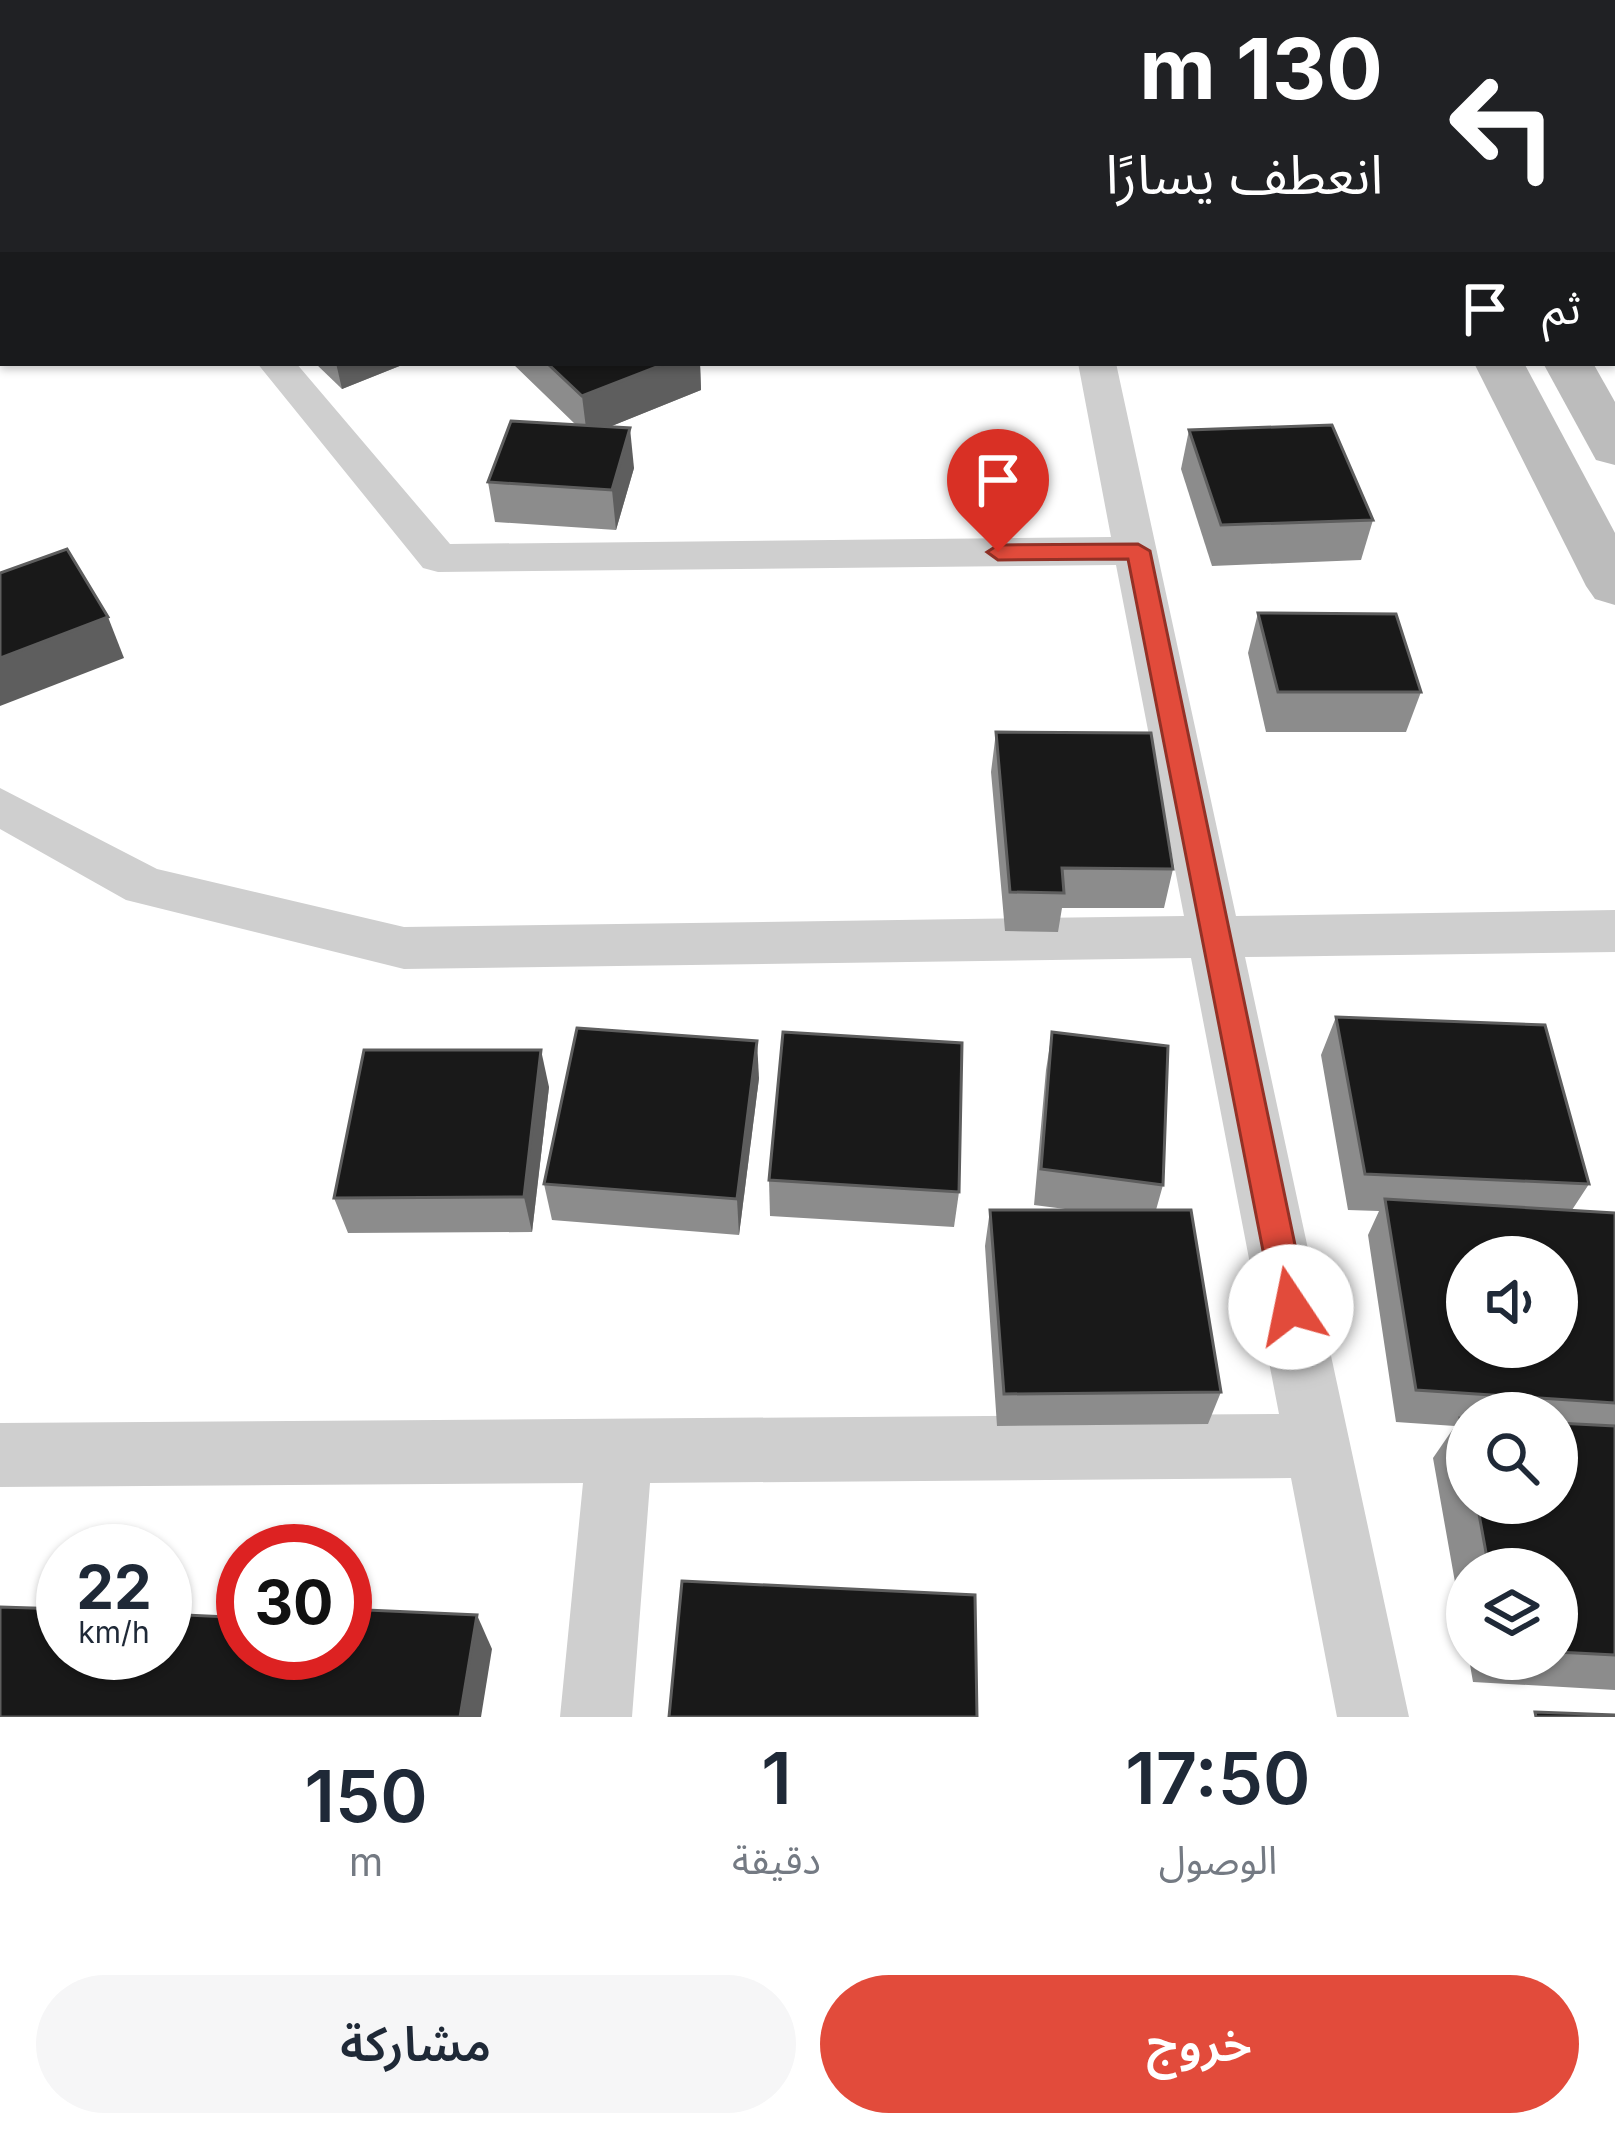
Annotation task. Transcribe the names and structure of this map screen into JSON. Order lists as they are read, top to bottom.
{
  "page": {
    "turn": ["130 m", "انعطف يسارًا"],
    "then": "ثم",
    "speed": "22 km/h",
    "limit": "30",
    "eta": [
      "17:50",
      "الوصول",
      "1",
      "دقيقة",
      "150",
      "m"
    ],
    "buttons": ["خروج", "مشاركة"]
  }
}
